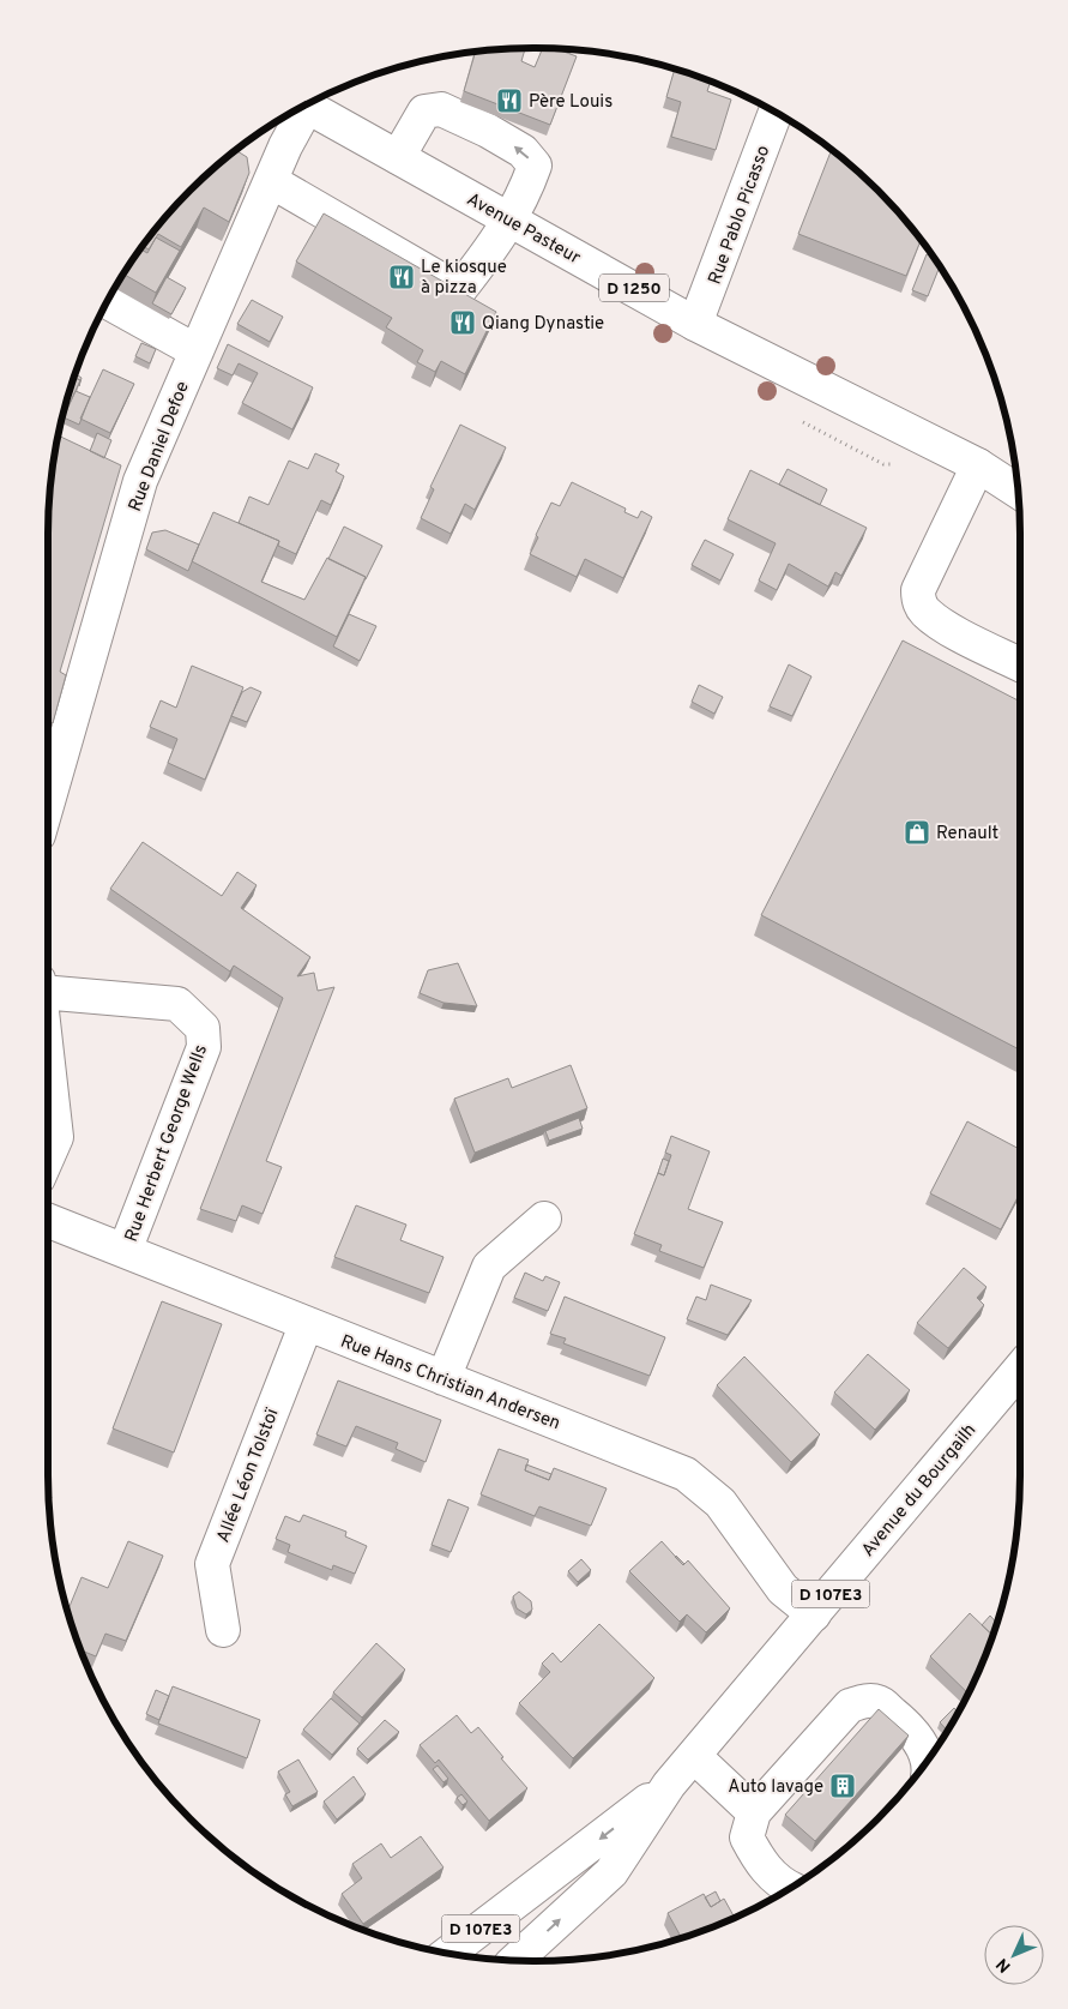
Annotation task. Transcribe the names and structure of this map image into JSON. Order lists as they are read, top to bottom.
{
  "streets": {
    "street": [
      "Rue Pablo Picasso",
      "Avenue Pasteur",
      "D 1250",
      "Rue Daniel Defoe",
      "Rue Herbert George Wells",
      "Rue Hans Christian Andersen",
      "Allée Léon Tolstoï",
      "Avenue du Bourgailh",
      "D 107E3"
    ]
  },
  "crossings": [
    ["Rue Pablo Picasso", "Avenue Pasteur"],
    ["Rue Herbert George Wells", "Rue Hans Christian Andersen"],
    ["Rue Hans Christian Andersen", "Allée Léon Tolstoï"],
    ["Rue Hans Christian Andersen", "Avenue du Bourgailh"]
  ],
  "places": {
    "restaurant": ["Père Louis", "Le kiosque à pizza", "Qiang Dynastie"],
    "shop": ["Renault"],
    "building": ["Auto lavage"]
  },
  "north": "bottom left"
}
